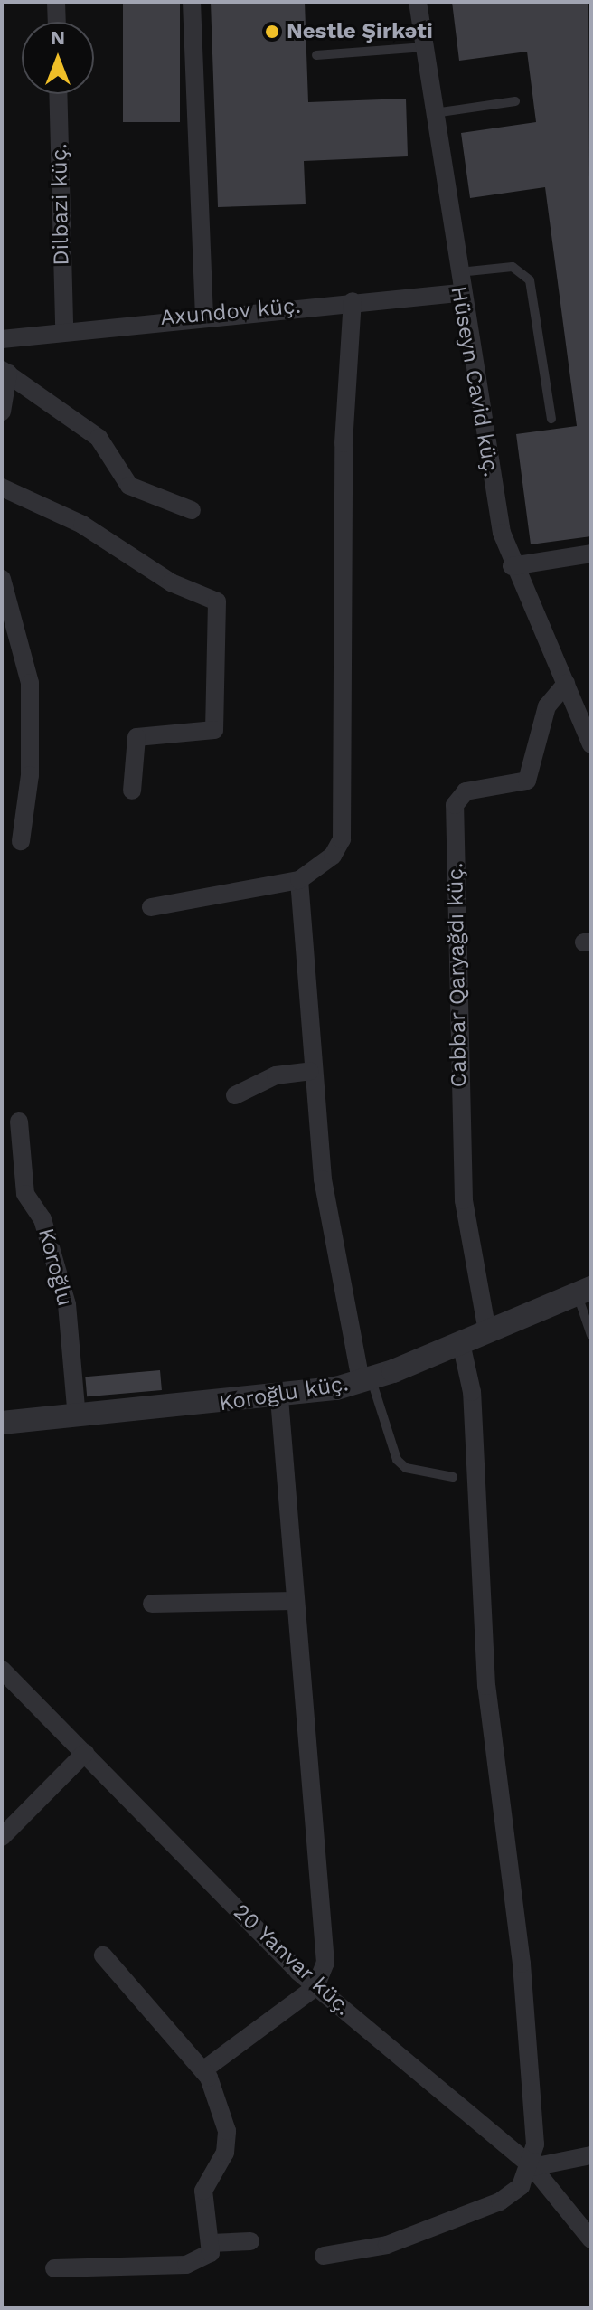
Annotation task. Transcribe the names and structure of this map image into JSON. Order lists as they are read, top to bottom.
{
  "streets": {
    "street": [
      "Dilbazi küç.",
      "Axundov küç.",
      "Hüseyn Cavid küç.",
      "Cabbar Qaryağdı küç.",
      "Koroğlu",
      "Koroğlu küç.",
      "20 Yanvar küç."
    ]
  },
  "crossings": [
    ["Dilbazi küç.", "Axundov küç."],
    ["Axundov küç.", "Hüseyn Cavid küç."],
    ["Hüseyn Cavid küç.", "Cabbar Qaryağdı küç."],
    ["Cabbar Qaryağdı küç.", "Koroğlu küç."],
    ["Koroğlu", "Koroğlu küç."]
  ],
  "places": ["Nestle Şirkəti"],
  "north": "top"
}
